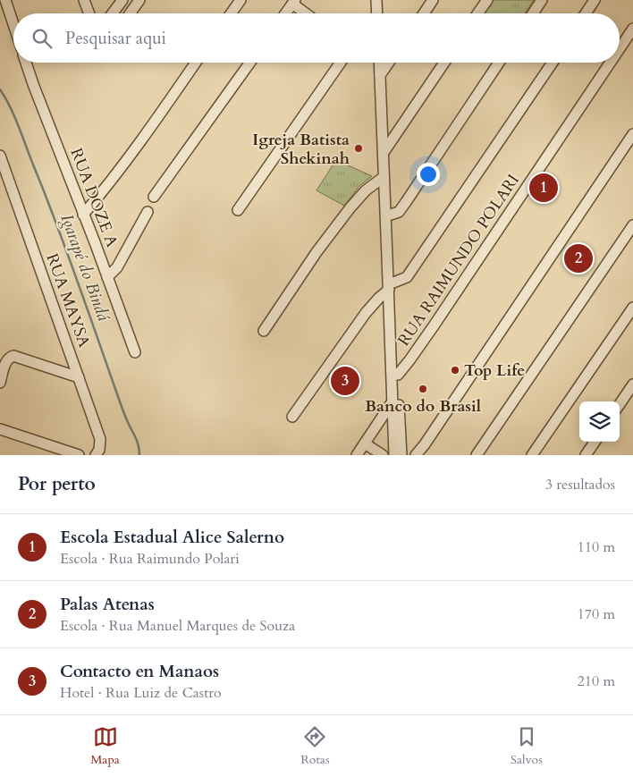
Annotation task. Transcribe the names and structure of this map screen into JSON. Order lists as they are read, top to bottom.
{
  "streets": {
    "street": ["RUA DOZE A", "RUA RAIMUNDO POLARI", "RUA MAYSA"]
  },
  "water": ["Igarapé do Bindá"],
  "places": ["Igreja Batista Shekinah", "Top Life", "Banco do Brasil"],
  "page": {
    "search": "Pesquisar aqui",
    "pins": ["1", "2", "3"],
    "heading": ["Por perto", "3 resultados"],
    "list": [
      {
        "mark": "1",
        "name": "Escola Estadual Alice Salerno",
        "note": "Escola · Rua Raimundo Polari",
        "value": "110 m"
      },
      {
        "mark": "2",
        "name": "Palas Atenas",
        "note": "Escola · Rua Manuel Marques de Souza",
        "value": "170 m"
      },
      {
        "mark": "3",
        "name": "Contacto en Manaos",
        "note": "Hotel · Rua Luiz de Castro",
        "value": "210 m"
      }
    ],
    "nav": ["Mapa", "Rotas", "Salvos"]
  }
}
